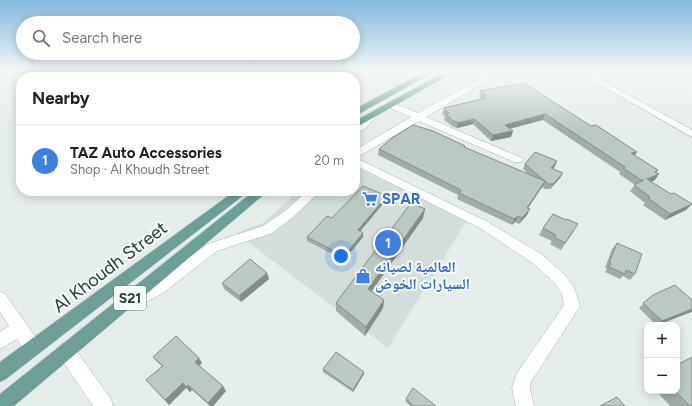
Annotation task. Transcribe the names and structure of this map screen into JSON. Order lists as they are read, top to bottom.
{
  "streets": {
    "main road": ["Al Khoudh Street", "S21"]
  },
  "places": {
    "supermarket": ["SPAR"],
    "shop": ["العالمية لصيانه السيارات الخوض"]
  },
  "page": {
    "search": "Search here",
    "heading": "Nearby",
    "list": [
      {
        "mark": "1",
        "name": "TAZ Auto Accessories",
        "note": "Shop · Al Khoudh Street",
        "value": "20 m"
      }
    ],
    "pins": "1",
    "map_buttons": ["+", "−"]
  }
}
